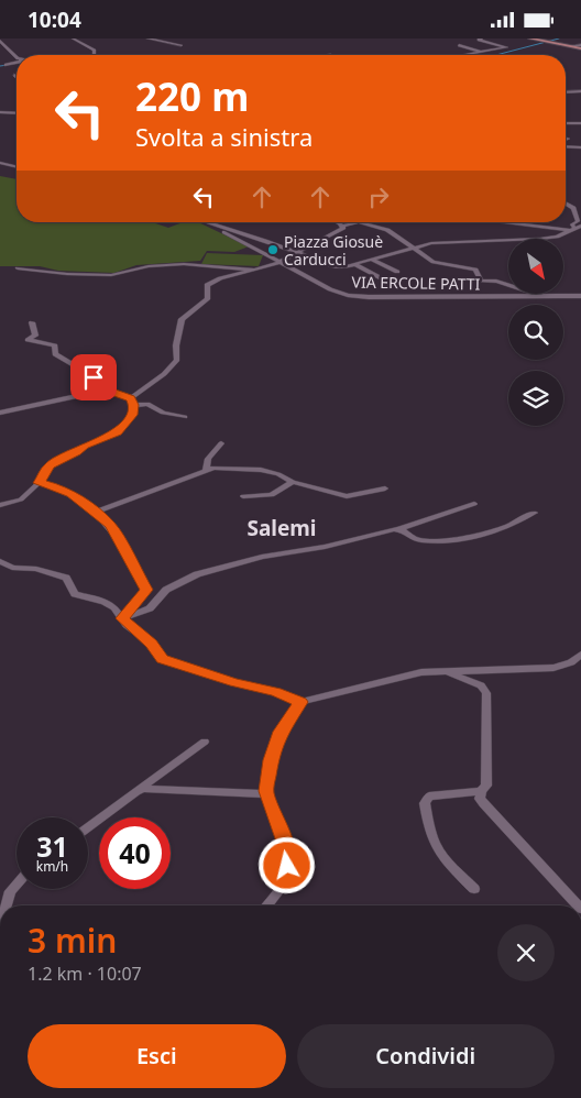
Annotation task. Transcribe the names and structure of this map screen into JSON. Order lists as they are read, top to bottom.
{
  "streets": {
    "street": ["VIA ERCOLE PATTI"]
  },
  "districts": ["Salemi"],
  "places": ["Piazza Giosuè Carducci"],
  "north": "bottom right",
  "page": {
    "status": "10:04",
    "turn": ["220 m", "Svolta a sinistra"],
    "speed": "31 km/h",
    "limit": "40",
    "heading": ["3 min", "1.2 km · 10:07"],
    "buttons": ["Esci", "Condividi"]
  }
}
